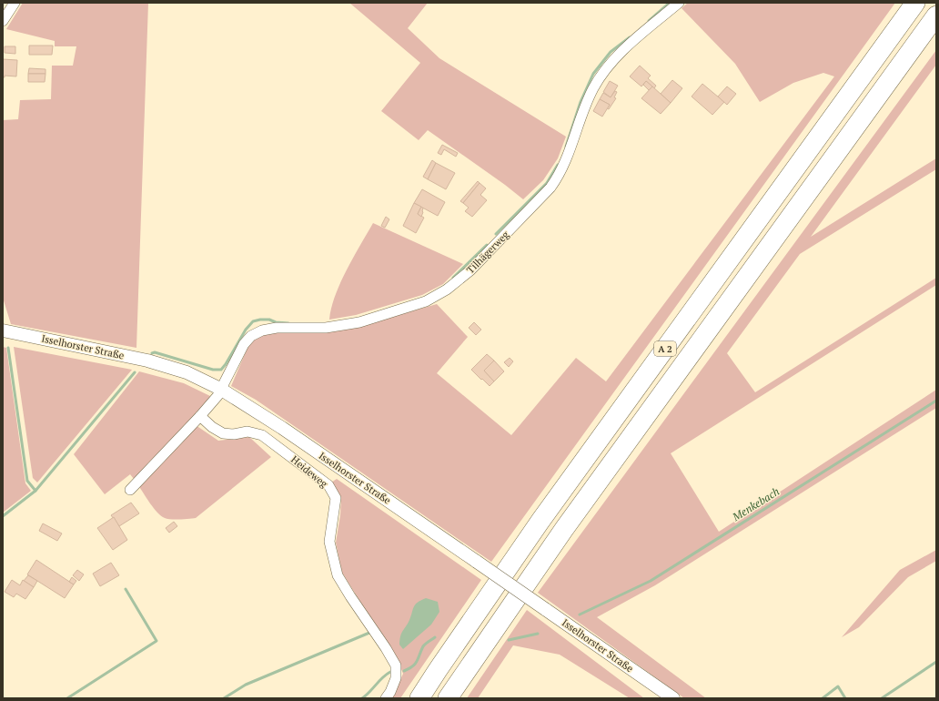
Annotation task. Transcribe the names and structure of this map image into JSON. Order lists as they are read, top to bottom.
{
  "streets": {
    "highway": ["A 2"],
    "street": ["Tilhägerweg", "Isselhorster Straße", "Heideweg"]
  },
  "crossings": [
    ["Tilhägerweg", "Isselhorster Straße"]
  ],
  "water": ["Menkebach"]
}
